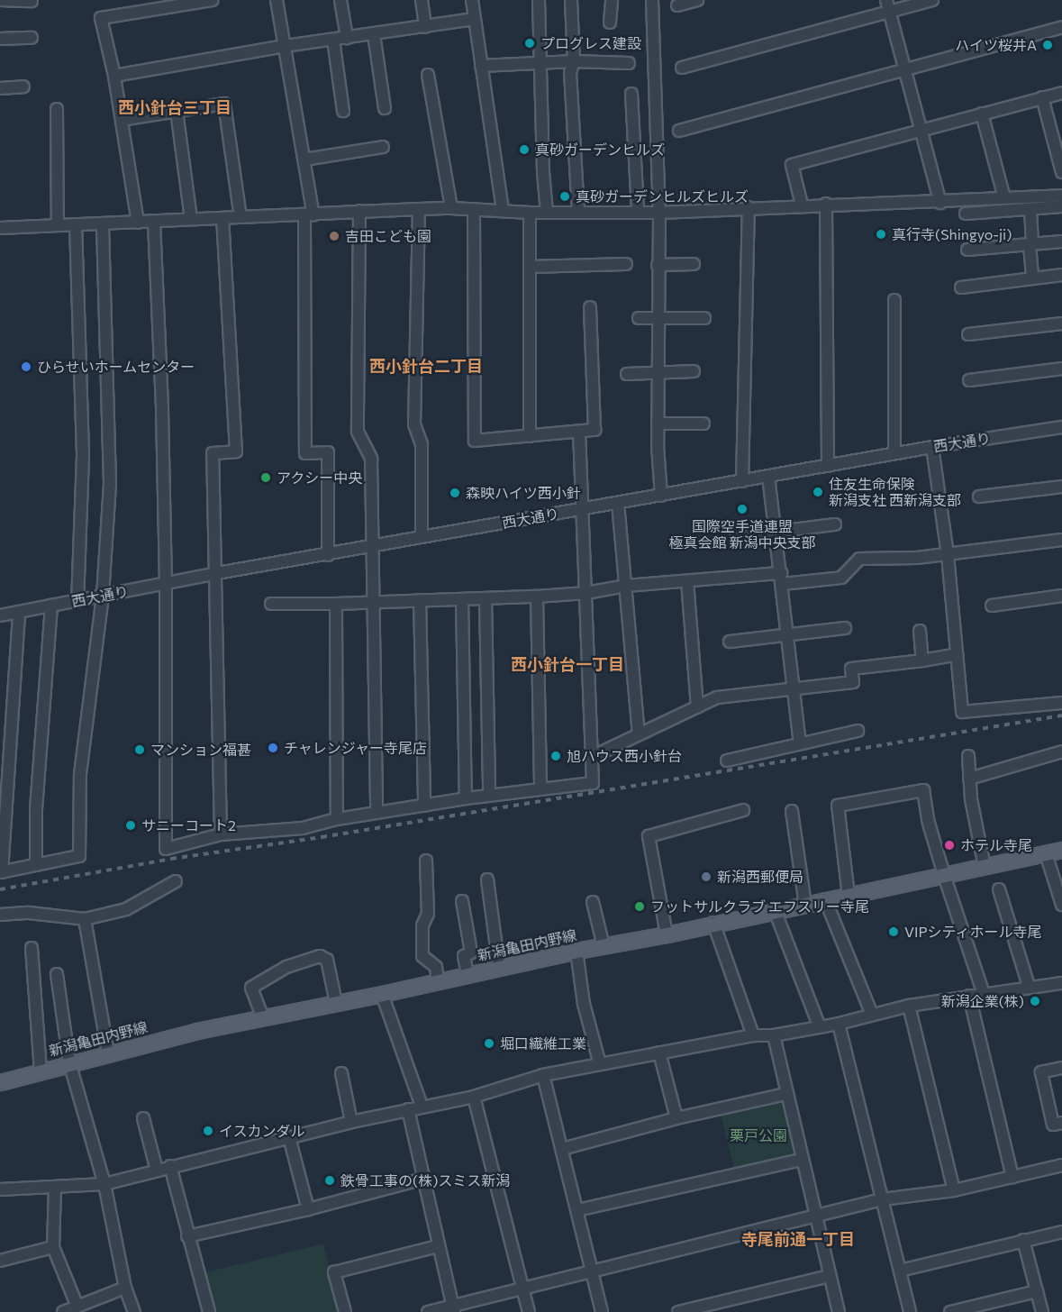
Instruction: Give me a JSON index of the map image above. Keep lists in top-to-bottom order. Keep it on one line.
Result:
{"streets":{"main road":["新潟亀田内野線"],"street":["西大通り"]},"districts":["西小針台三丁目","西小針台二丁目","西小針台一丁目","寺尾前通一丁目"],"parks":["栗戸公園"],"places":["プログレス建設","ハイツ桜井A","真砂ガーデンヒルズ","真砂ガーデンヒルズヒルズ","真行寺(Shingyo-ji)","吉田こども園","ひらせいホームセンター","アクシー中央","住友生命保険 新潟支社 西新潟支部","森映ハイツ西小針","国際空手道連盟 極真会館 新潟中央支部","チャレンジャー寺尾店","マンション福甚","旭ハウス西小針台","サニーコート2","ホテル寺尾","新潟西郵便局","フットサルクラブ エフスリー寺尾","VIPシティホール寺尾","新潟企業(株)","堀口繊維工業","イスカンダル","鉄骨工事の(株)スミス新潟"]}
